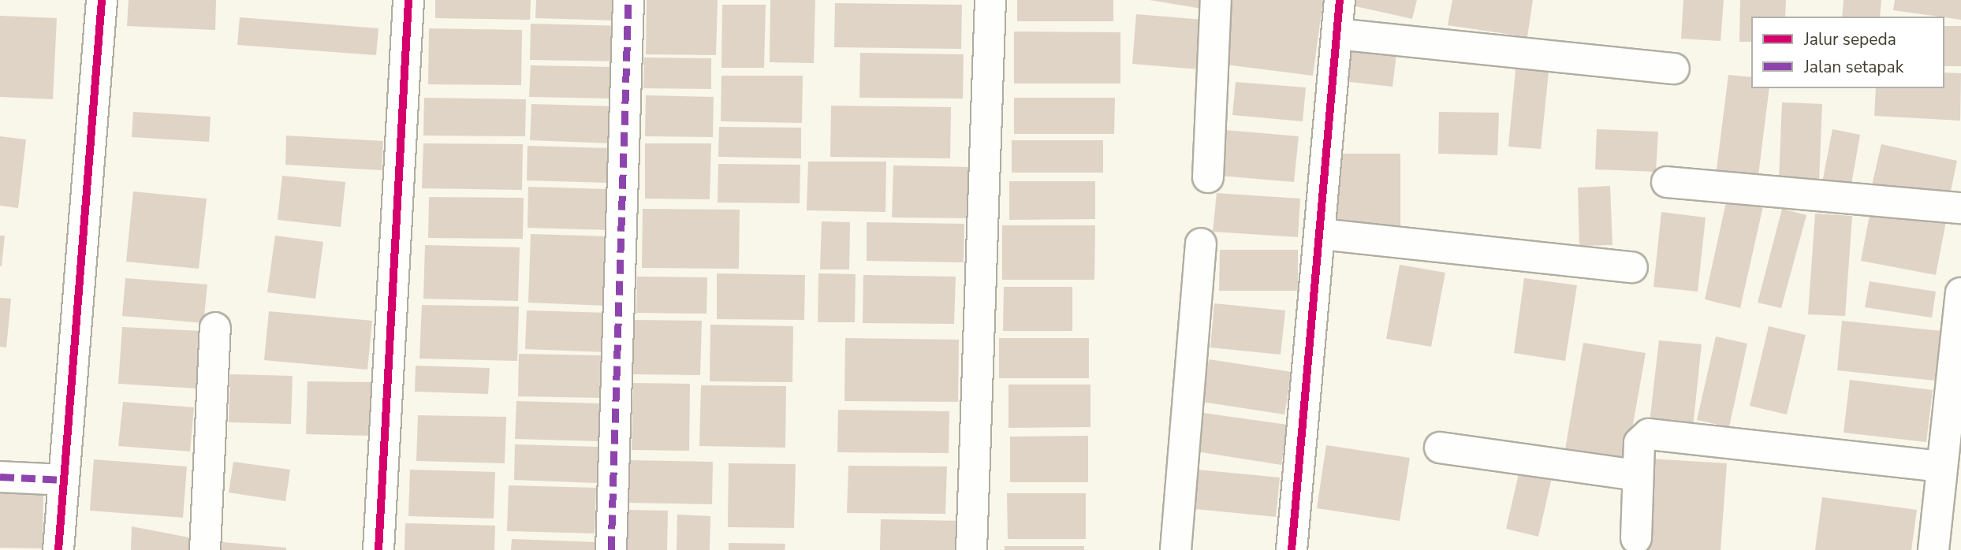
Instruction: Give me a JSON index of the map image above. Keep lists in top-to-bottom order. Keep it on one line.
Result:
{"legend":["Jalur sepeda","Jalan setapak"]}
